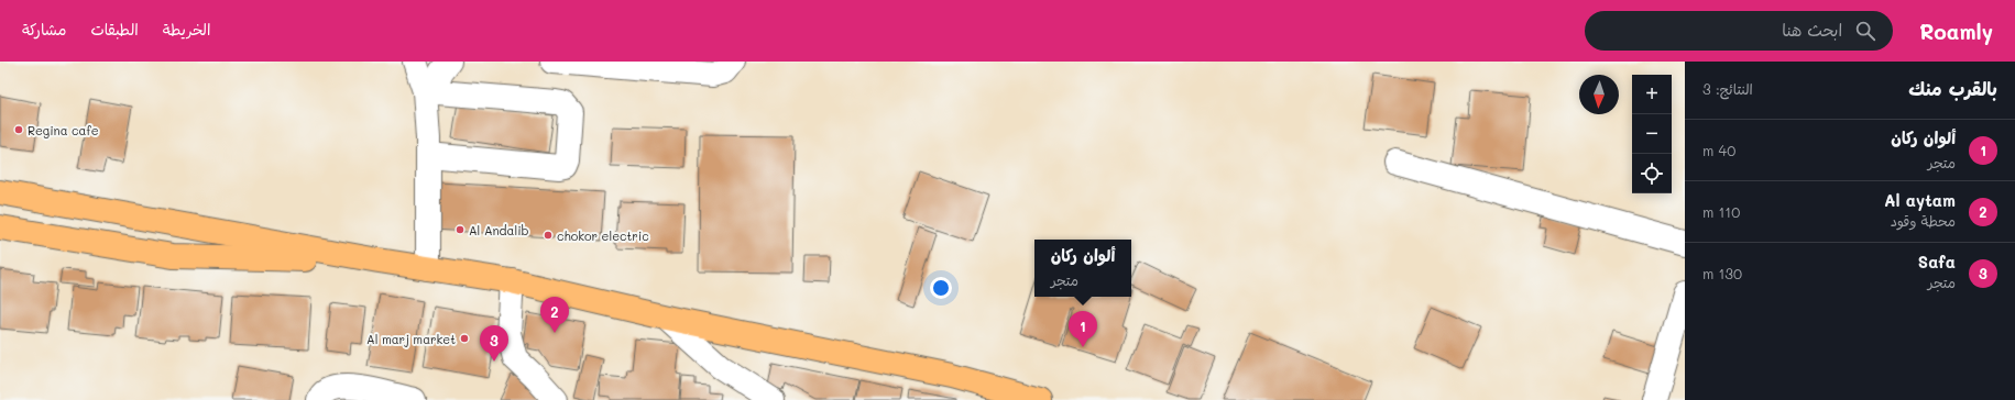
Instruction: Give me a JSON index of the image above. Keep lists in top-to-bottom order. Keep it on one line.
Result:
{"places":["Regina cafe","Al Andalib","chokor electric","Al marj market"],"north":"bottom","page":{"header":"Roamly","search":"ابحث هنا","nav":["الخريطة","الطبقات","مشاركة"],"heading":["بالقرب منك","النتائج: 3"],"map_buttons":["+","−"],"list":[{"mark":"1","name":"ألوان ركان","note":"متجر","value":"40 m"},{"mark":"2","name":"Al aytam","note":"محطة وقود","value":"110 m"},{"mark":"3","name":"Safa","note":"متجر","value":"130 m"}],"popup":["ألوان ركان","متجر"],"pins":["2","1","3"]}}
